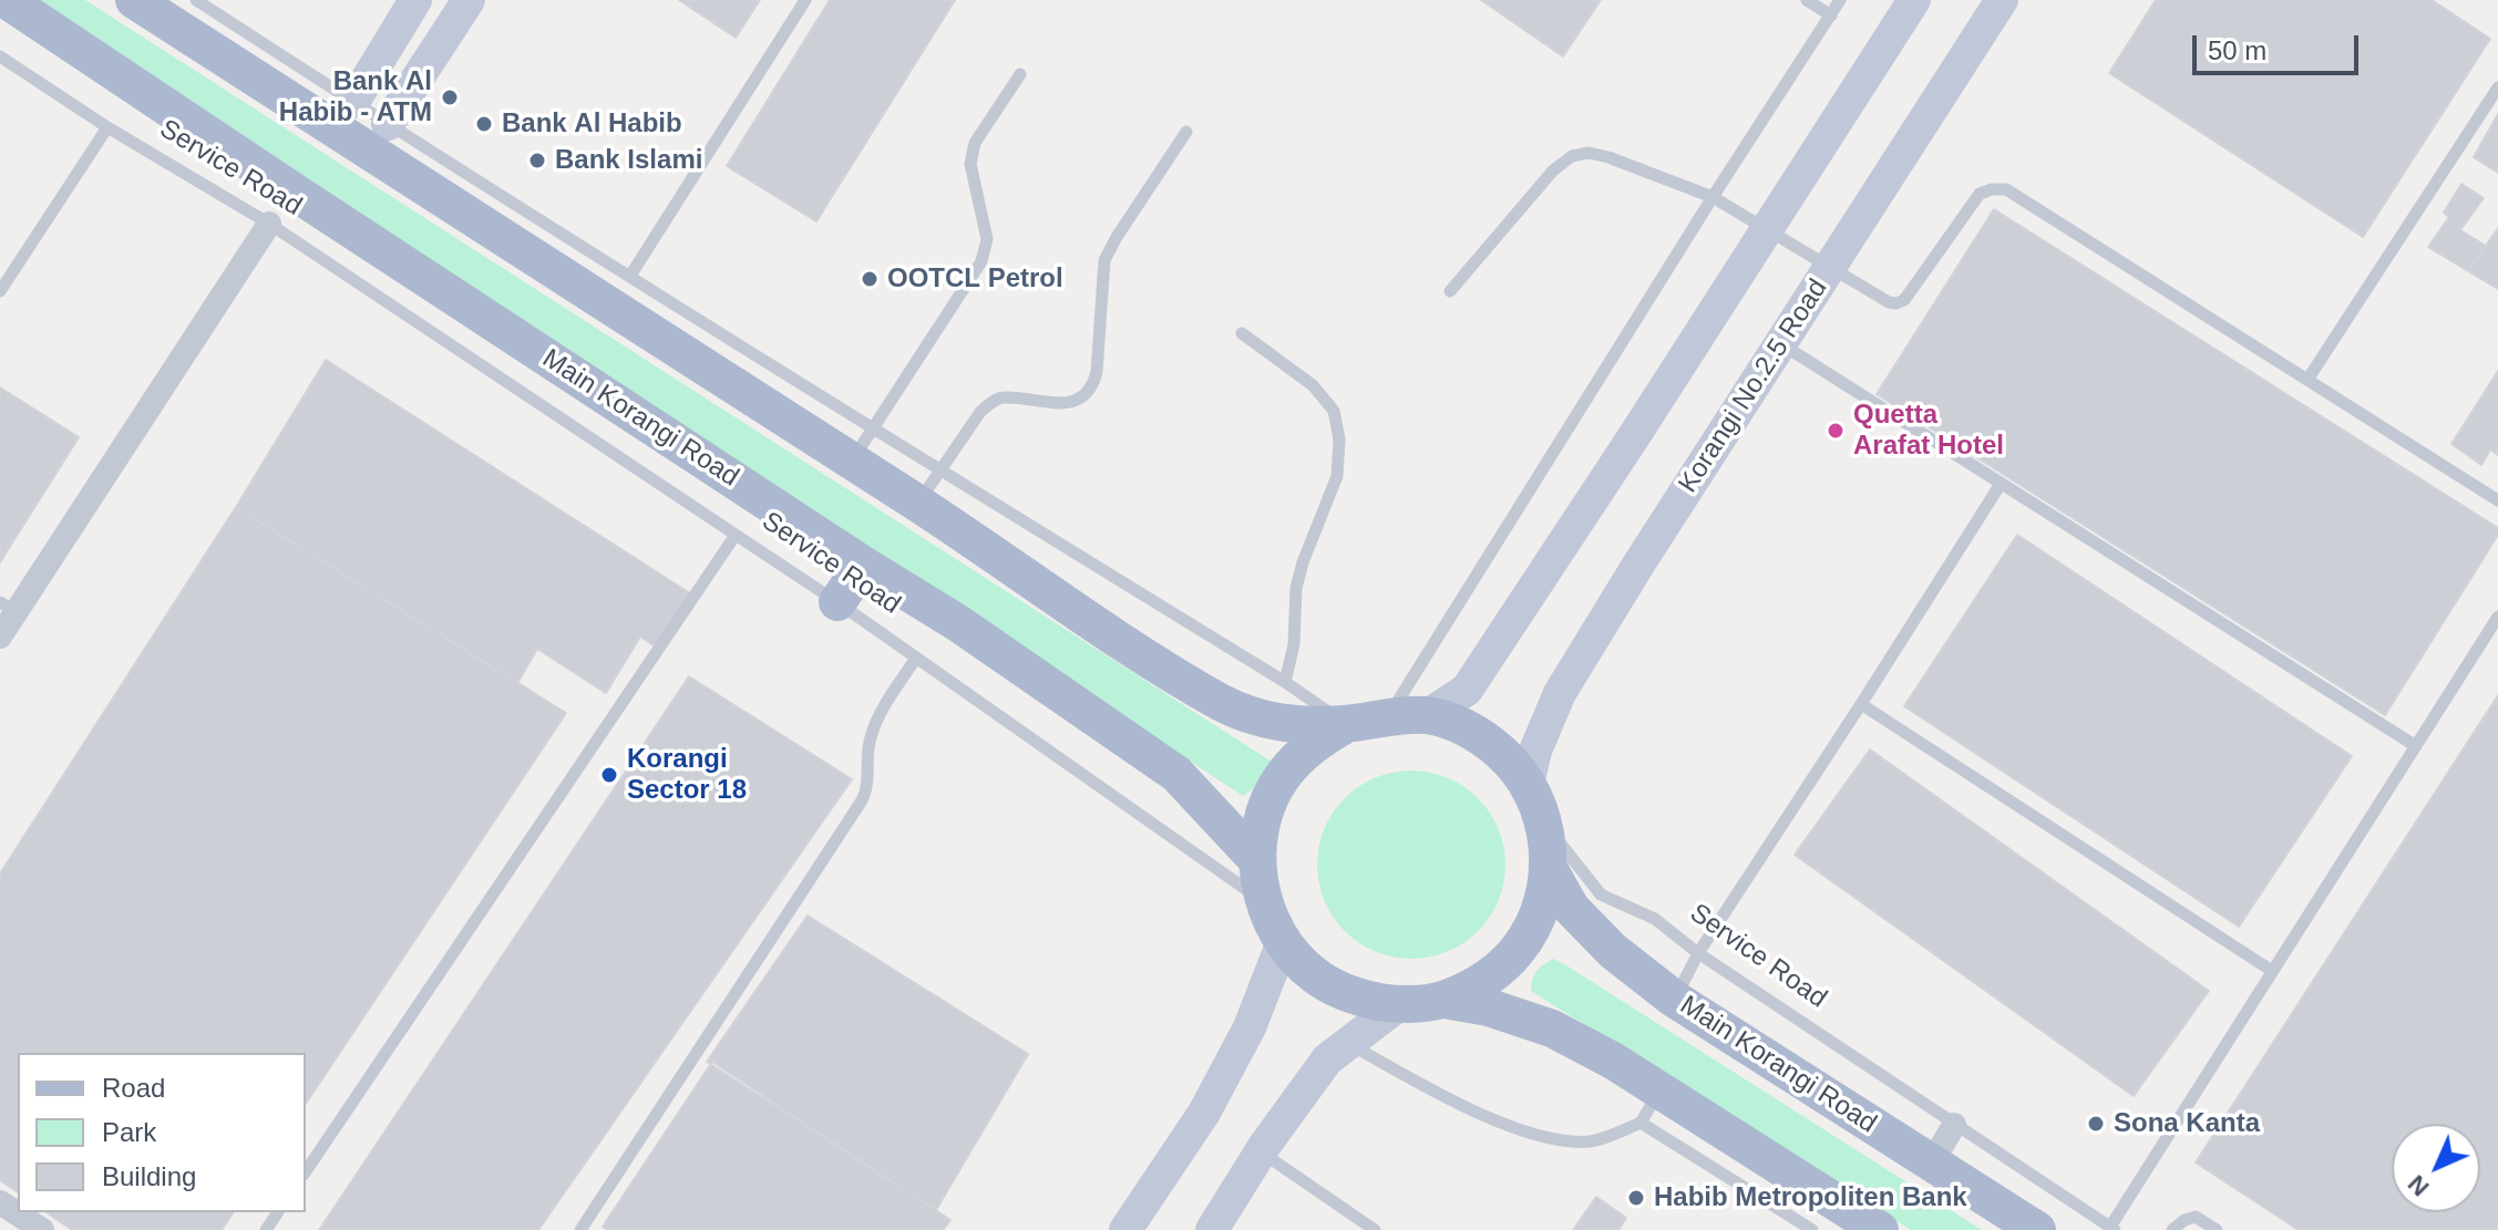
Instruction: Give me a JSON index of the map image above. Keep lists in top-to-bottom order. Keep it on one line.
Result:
{"streets":{"main road":["Korangi No.2.5 Road","Main Korangi Road"],"lane":["Service Road"]},"crossings":[["Service Road","Korangi No.2.5 Road"],["Service Road","Main Korangi Road"],["Korangi No.2.5 Road","Main Korangi Road"]],"places":["Bank Al Habib - ATM","Bank Al Habib","Bank Islami","OOTCL Petrol","Quetta Arafat Hotel","Korangi Sector 18","Sona Kanta","Habib Metropoliten Bank"],"legend":["Road","Park","Building"],"scale_bar":"50 m","north":"bottom left"}
